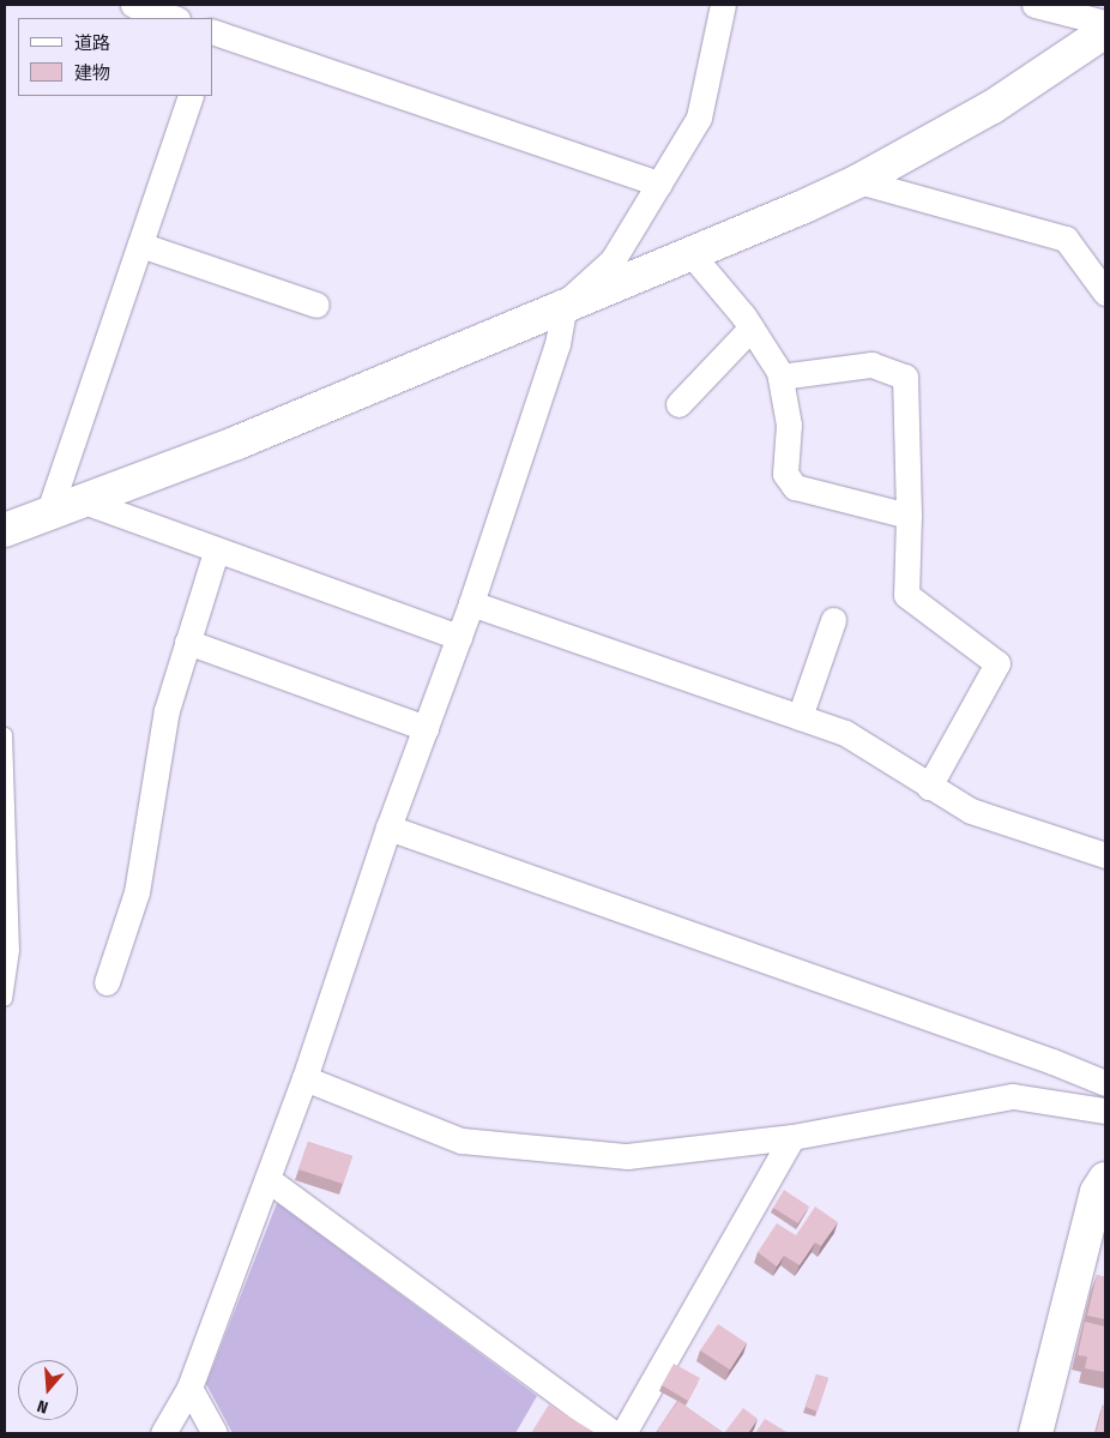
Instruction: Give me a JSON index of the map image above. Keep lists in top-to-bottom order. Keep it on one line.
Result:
{"legend":["道路","建物"],"north":"bottom"}
